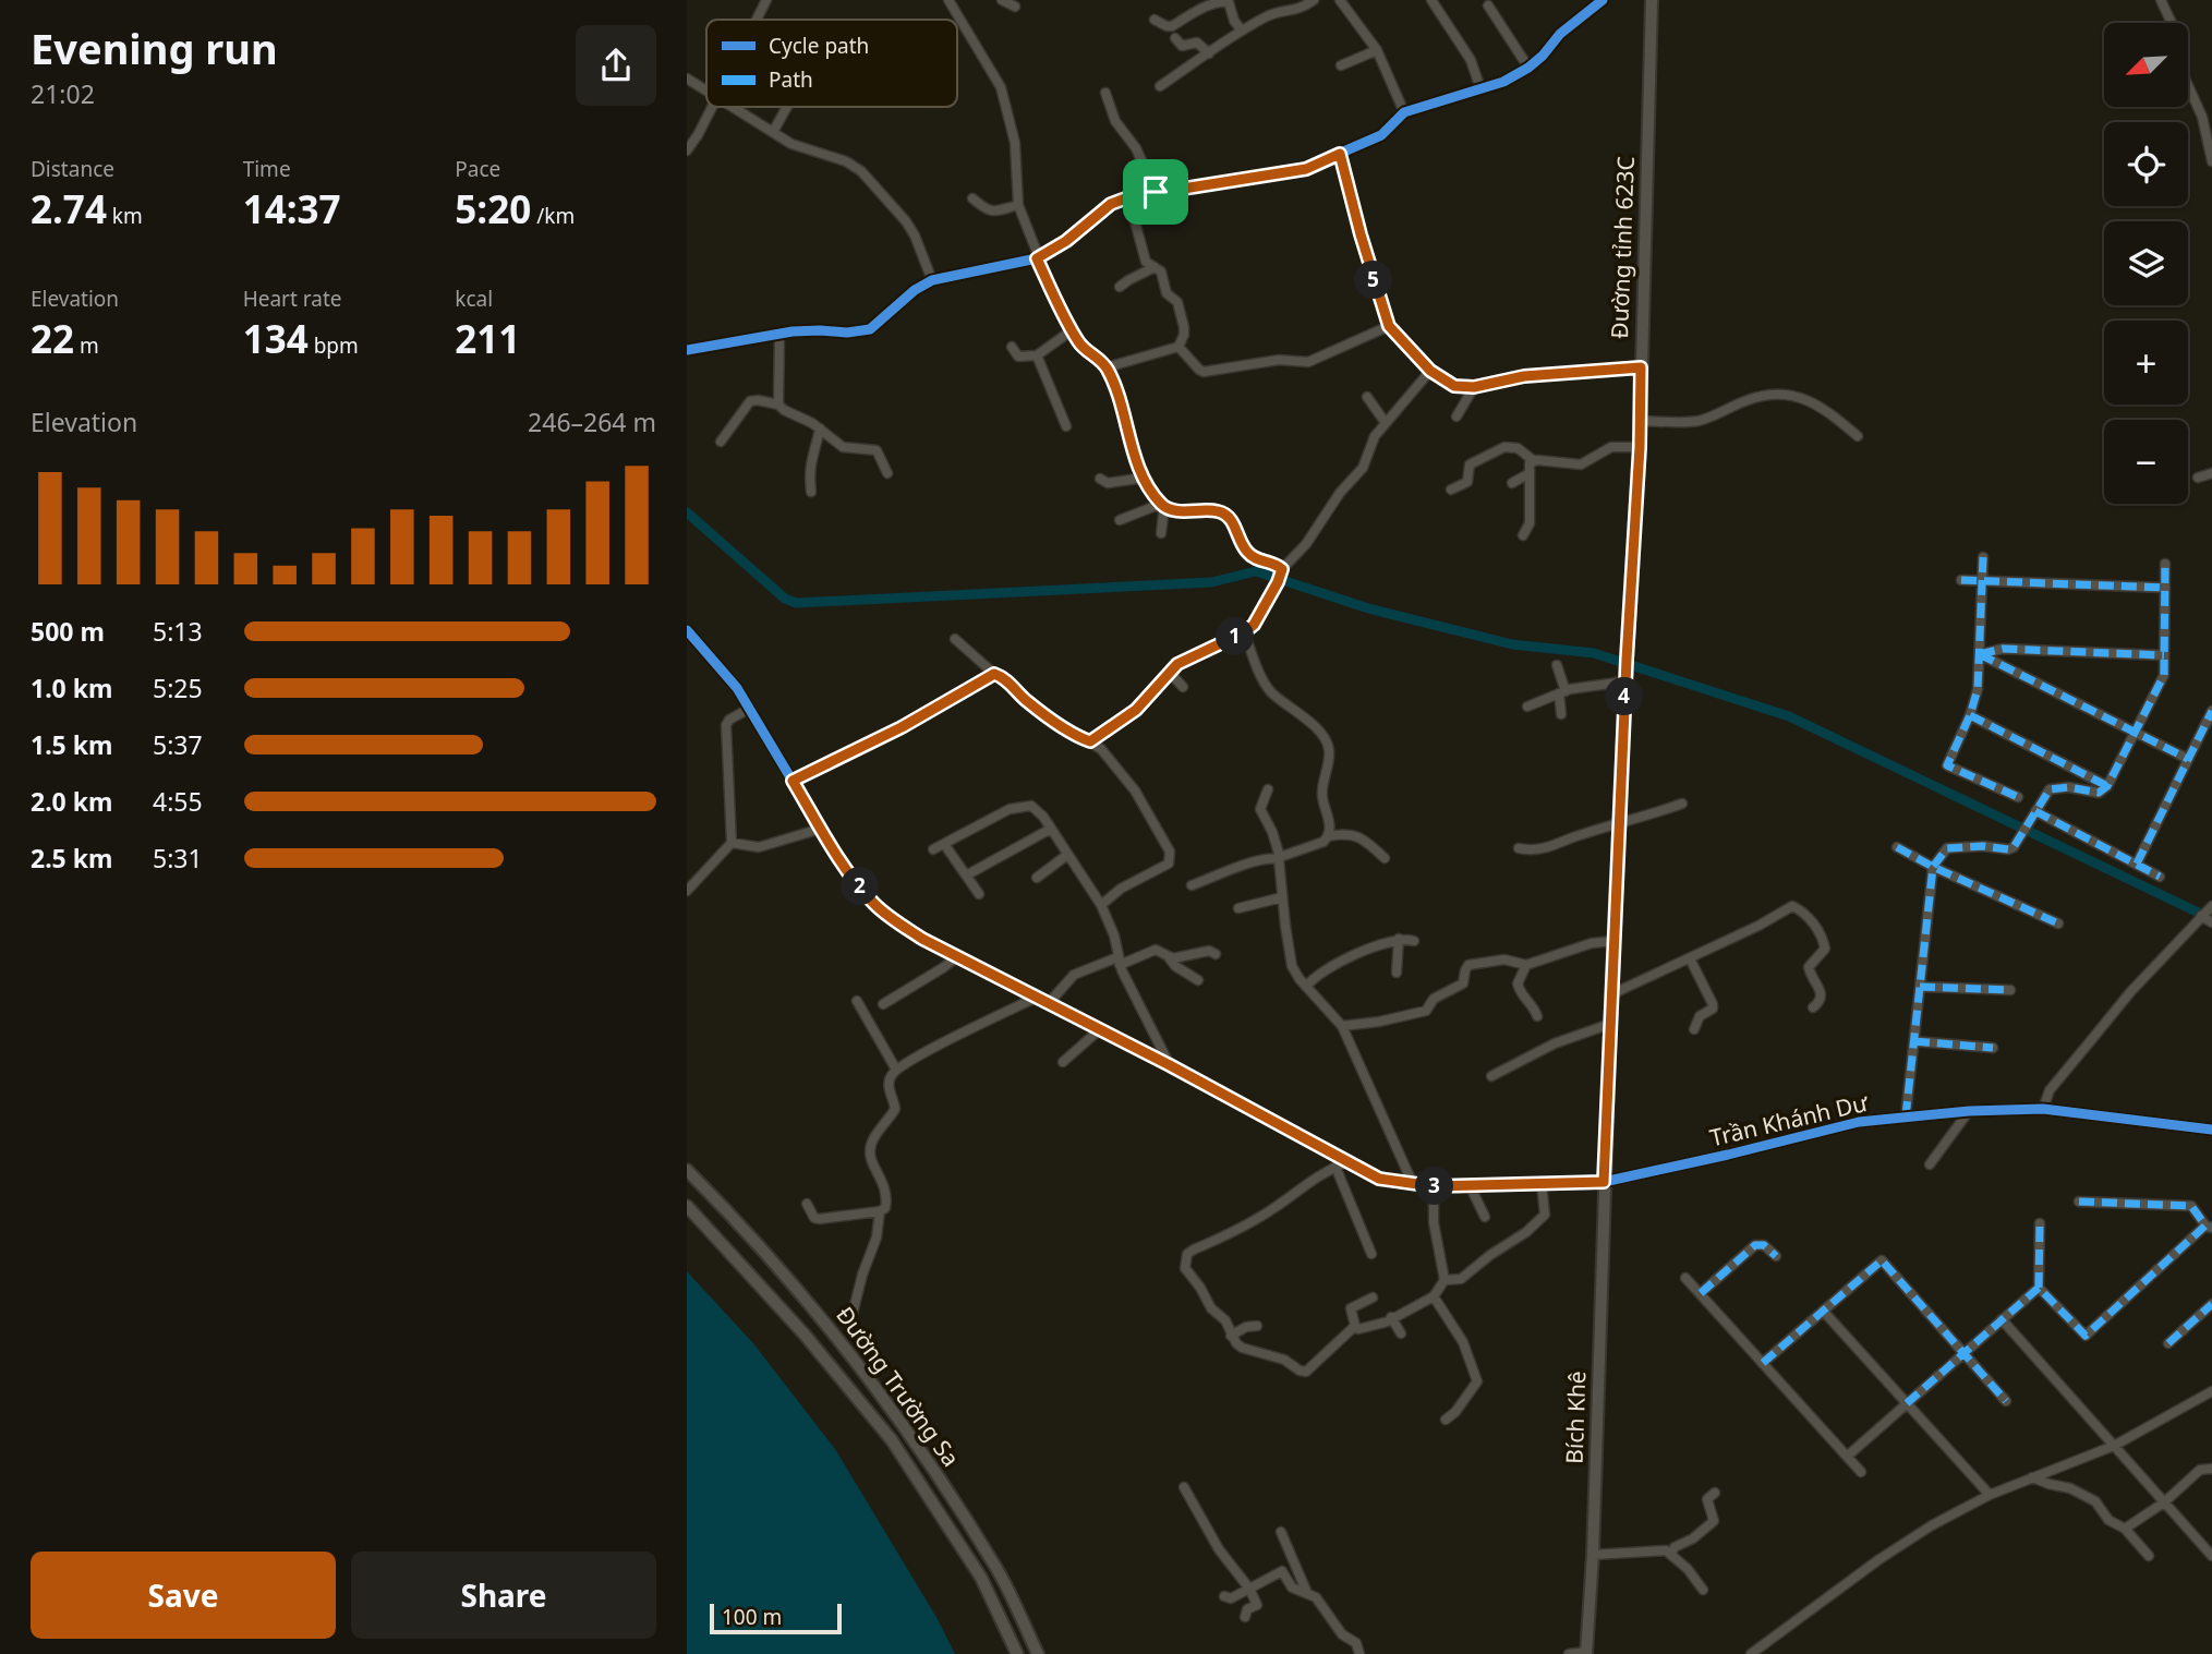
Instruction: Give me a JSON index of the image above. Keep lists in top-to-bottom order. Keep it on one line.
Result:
{"streets":{"main road":["Đường tỉnh 623C","Đường Trường Sa","Bích Khê"],"street":["Trần Khánh Dư"]},"crossings":[["Đường tỉnh 623C","Trần Khánh Dư"],["Đường tỉnh 623C","Bích Khê"],["Trần Khánh Dư","Bích Khê"]],"legend":["Cycle path","Path"],"scale_bar":"100 m","north":"bottom left","page":{"heading":["Evening run","21:02"],"map_buttons":["+","−"],"stats":[["Distance","2.74 km"],["Time","14:37"],["Pace","5:20 /km"],["Elevation","22 m"],["Heart rate","134 bpm"],["kcal","211"]],"pins":["5","1","4","2","3"],"chart":["Elevation","246–264 m"],"list":[{"name":"500 m","note":"5:13"},{"name":"1.0 km","note":"5:25"},{"name":"1.5 km","note":"5:37"},{"name":"2.0 km","note":"4:55"},{"name":"2.5 km","note":"5:31"}],"buttons":["Save","Share"],"scale":"100 m"}}
